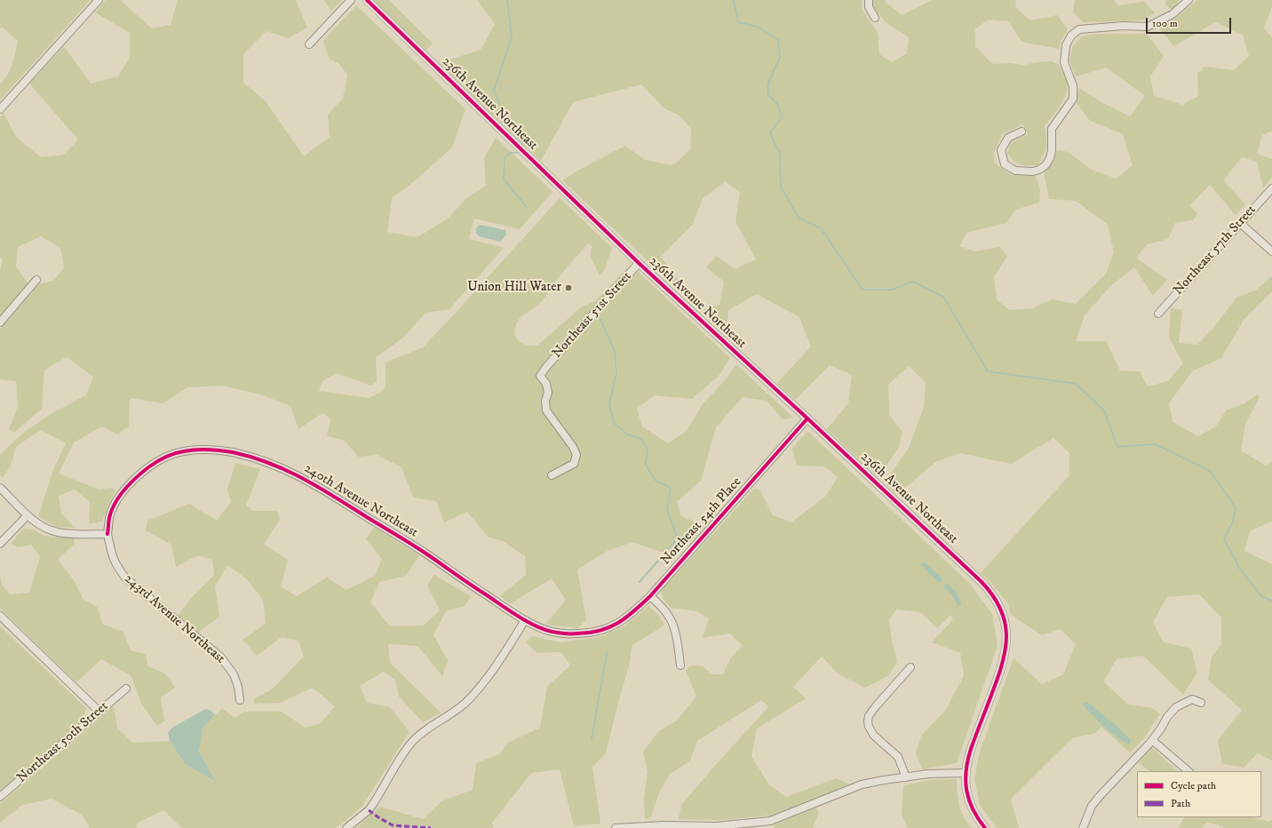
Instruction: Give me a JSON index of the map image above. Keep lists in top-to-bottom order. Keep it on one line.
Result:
{"streets":{"street":["236th Avenue Northeast","Northeast 57th Street","Northeast 51st Street","240th Avenue Northeast","Northeast 54th Place","243rd Avenue Northeast","Northeast 50th Street"]},"crossings":[["236th Avenue Northeast","Northeast 51st Street"],["236th Avenue Northeast","Northeast 54th Place"],["240th Avenue Northeast","Northeast 54th Place"],["240th Avenue Northeast","243rd Avenue Northeast"]],"places":["Union Hill Water"],"legend":["Cycle path","Path"],"scale_bar":"100 m"}
